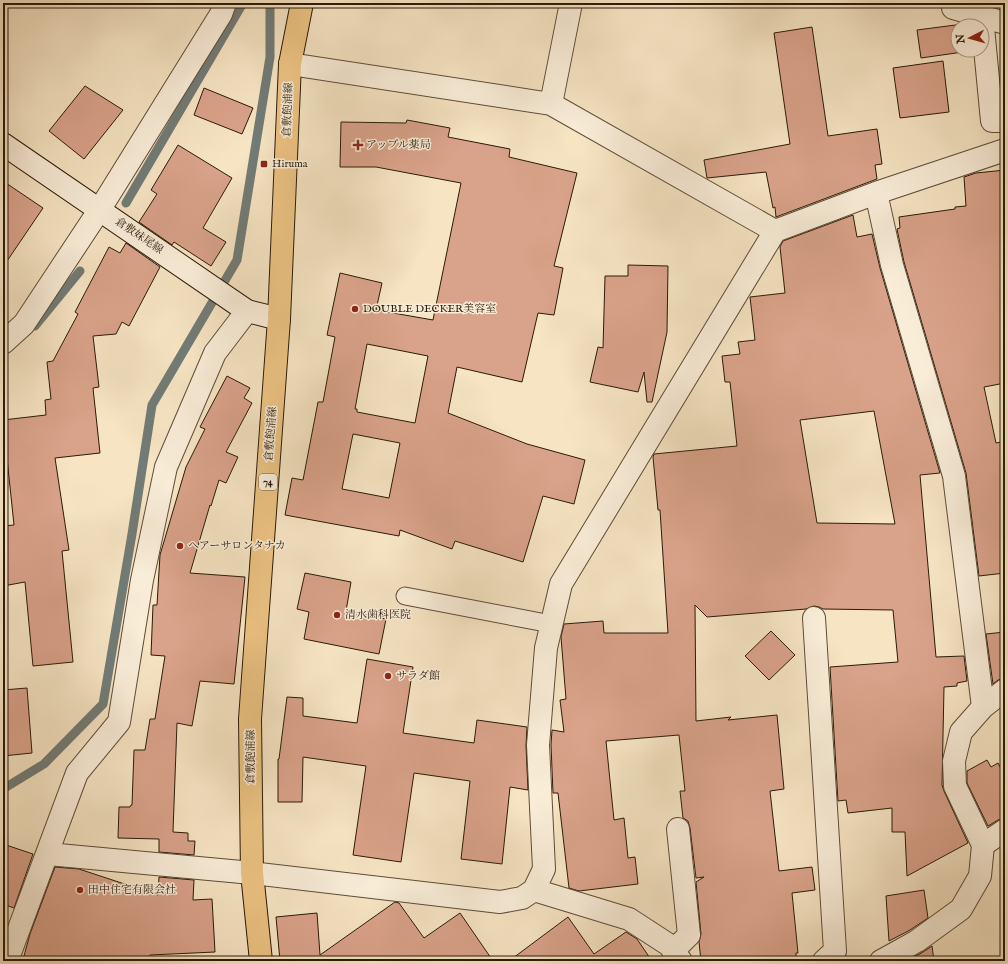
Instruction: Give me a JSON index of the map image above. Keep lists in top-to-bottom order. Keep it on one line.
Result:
{"streets":{"main road":["倉敷飽浦線","74"],"street":["倉敷妹尾線"]},"crossings":[["倉敷飽浦線","倉敷妹尾線"]],"places":{"health":["アップル薬局"],"transit":["Hiruma"],"other":["DOUBLE DECKER美容室","ヘアーサロンタナカ","清水歯科医院","サラダ館","田中住宅有限会社"]},"north":"left"}
